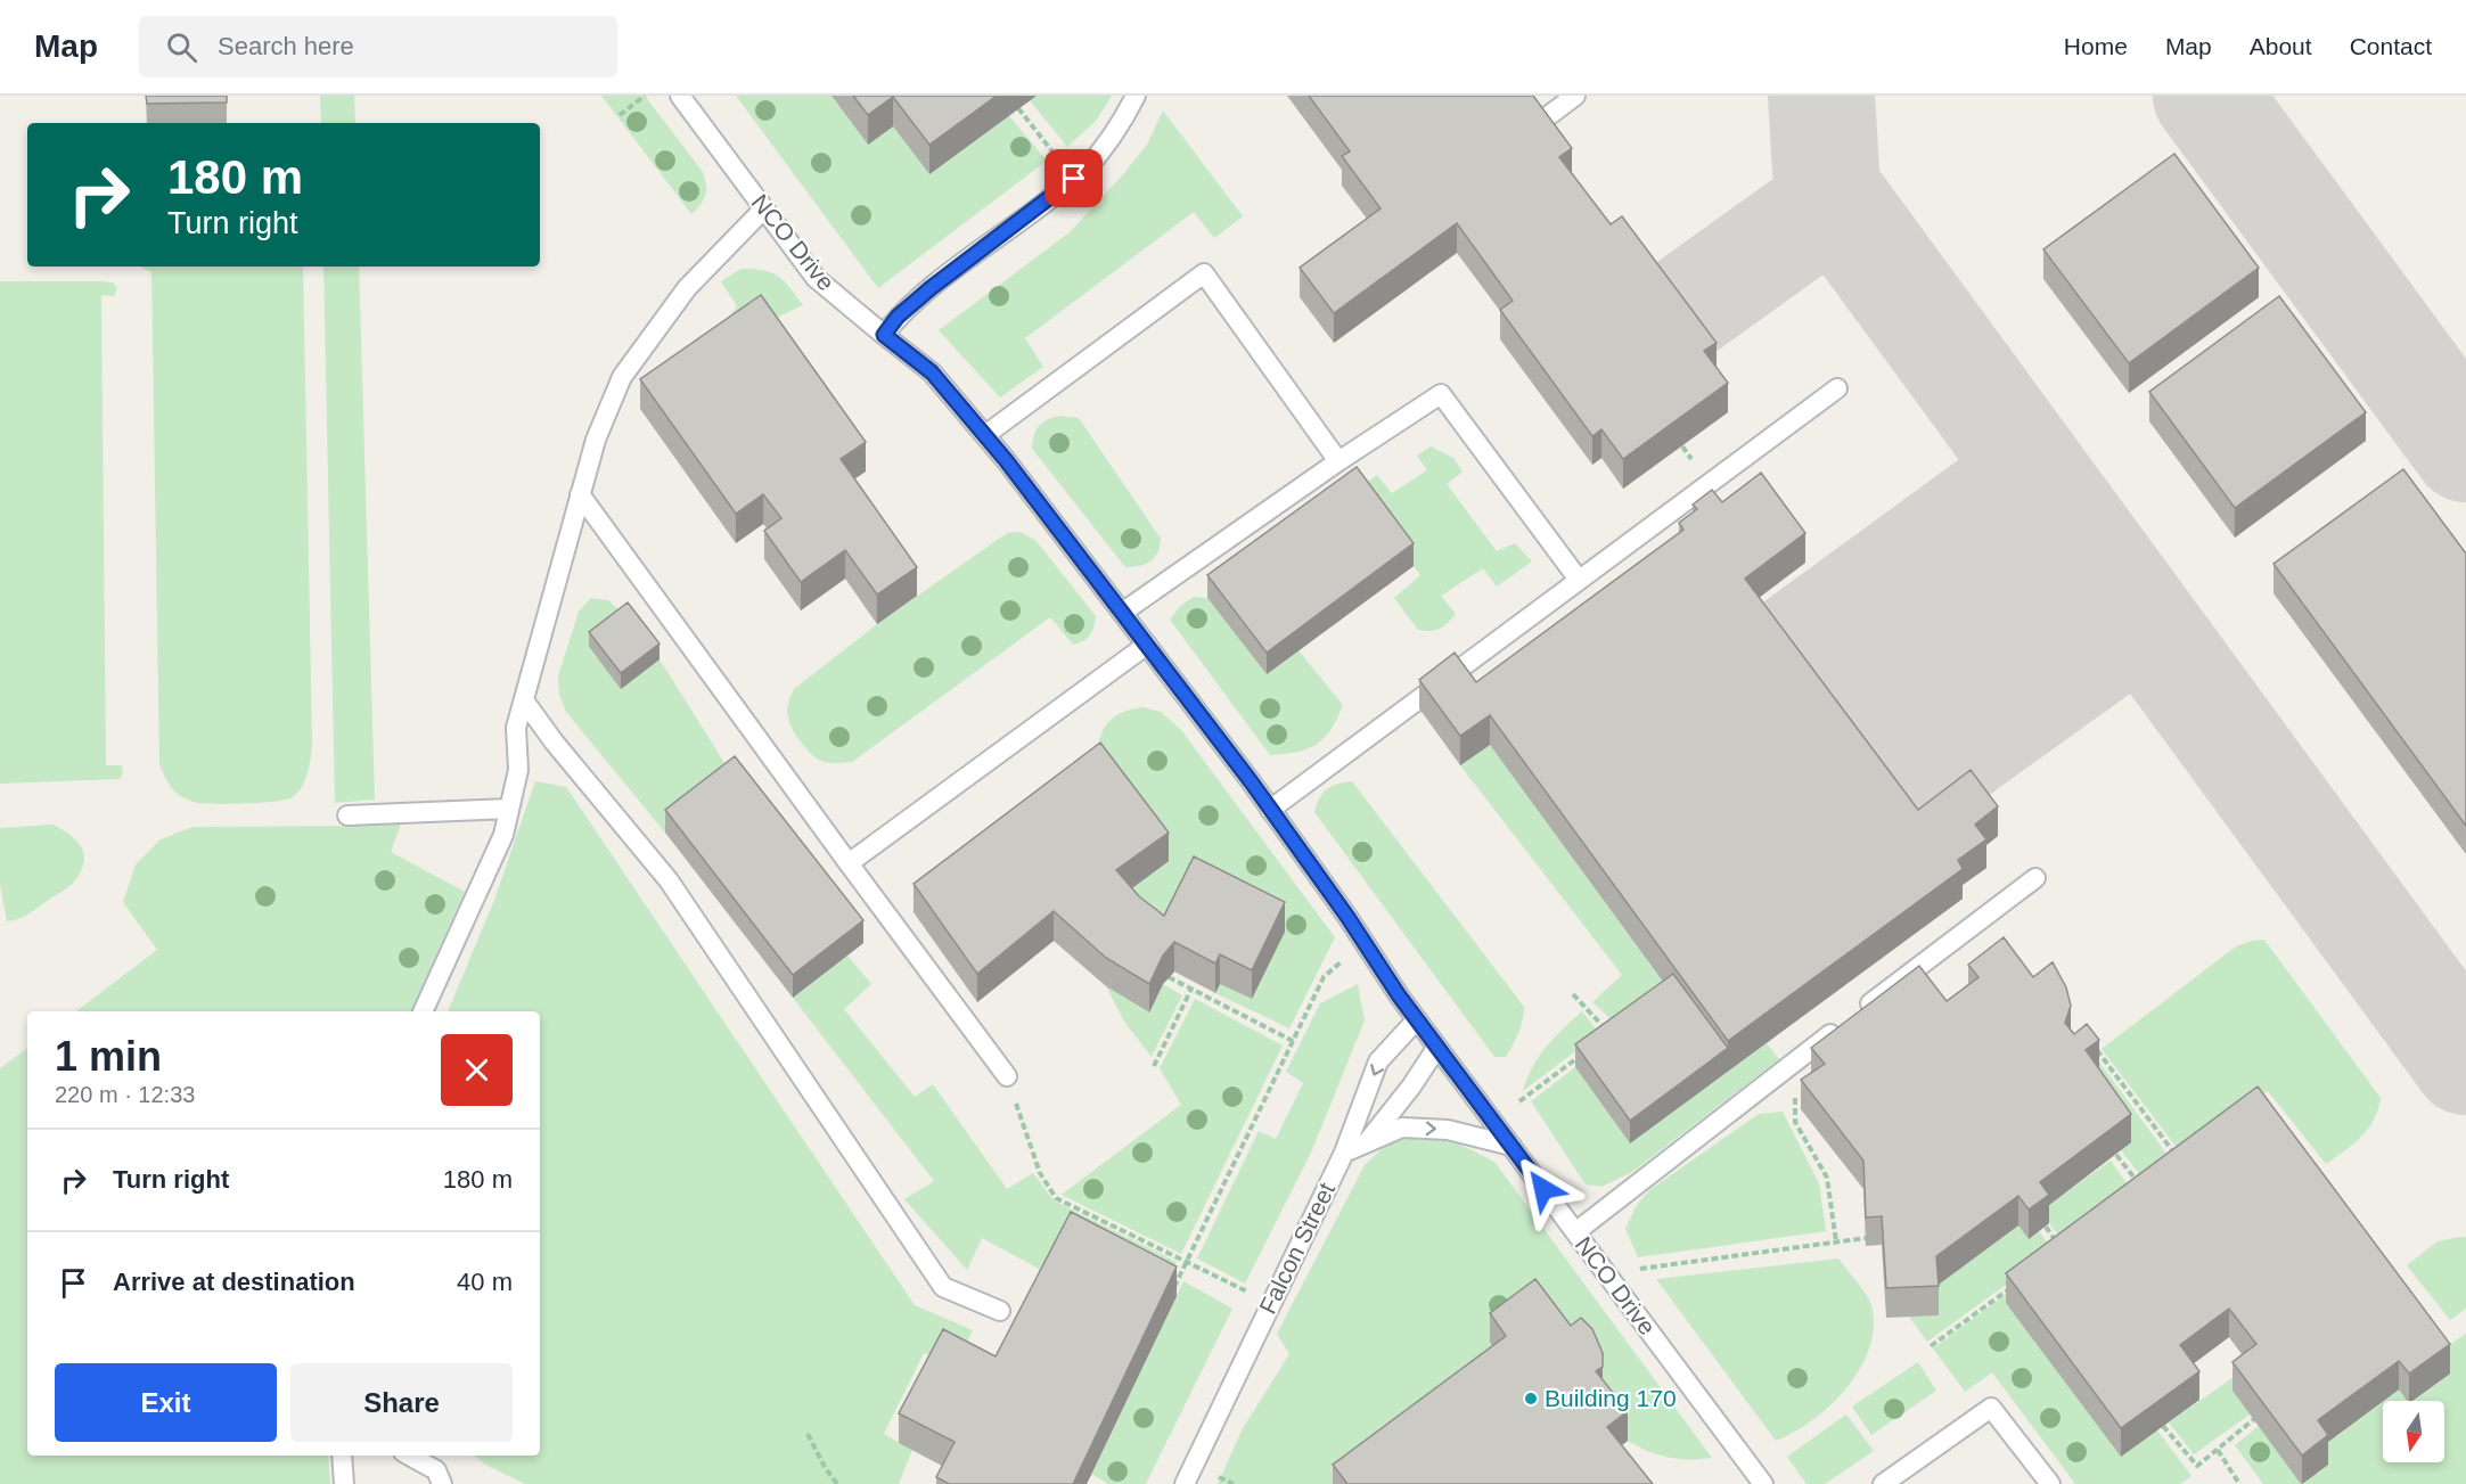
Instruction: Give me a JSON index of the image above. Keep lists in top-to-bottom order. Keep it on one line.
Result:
{"streets":{"lane":["NCO Drive","Falcon Street"]},"crossings":[["NCO Drive","Falcon Street"]],"places":["Building 170"],"north":"bottom","page":{"header":"Map","search":"Search here","nav":["Home","Map","About","Contact"],"turn":["180 m","Turn right"],"heading":["1 min","220 m · 12:33"],"list":[{"name":"Turn right","value":"180 m"},{"name":"Arrive at destination","value":"40 m"}],"buttons":["Exit","Share"]}}
